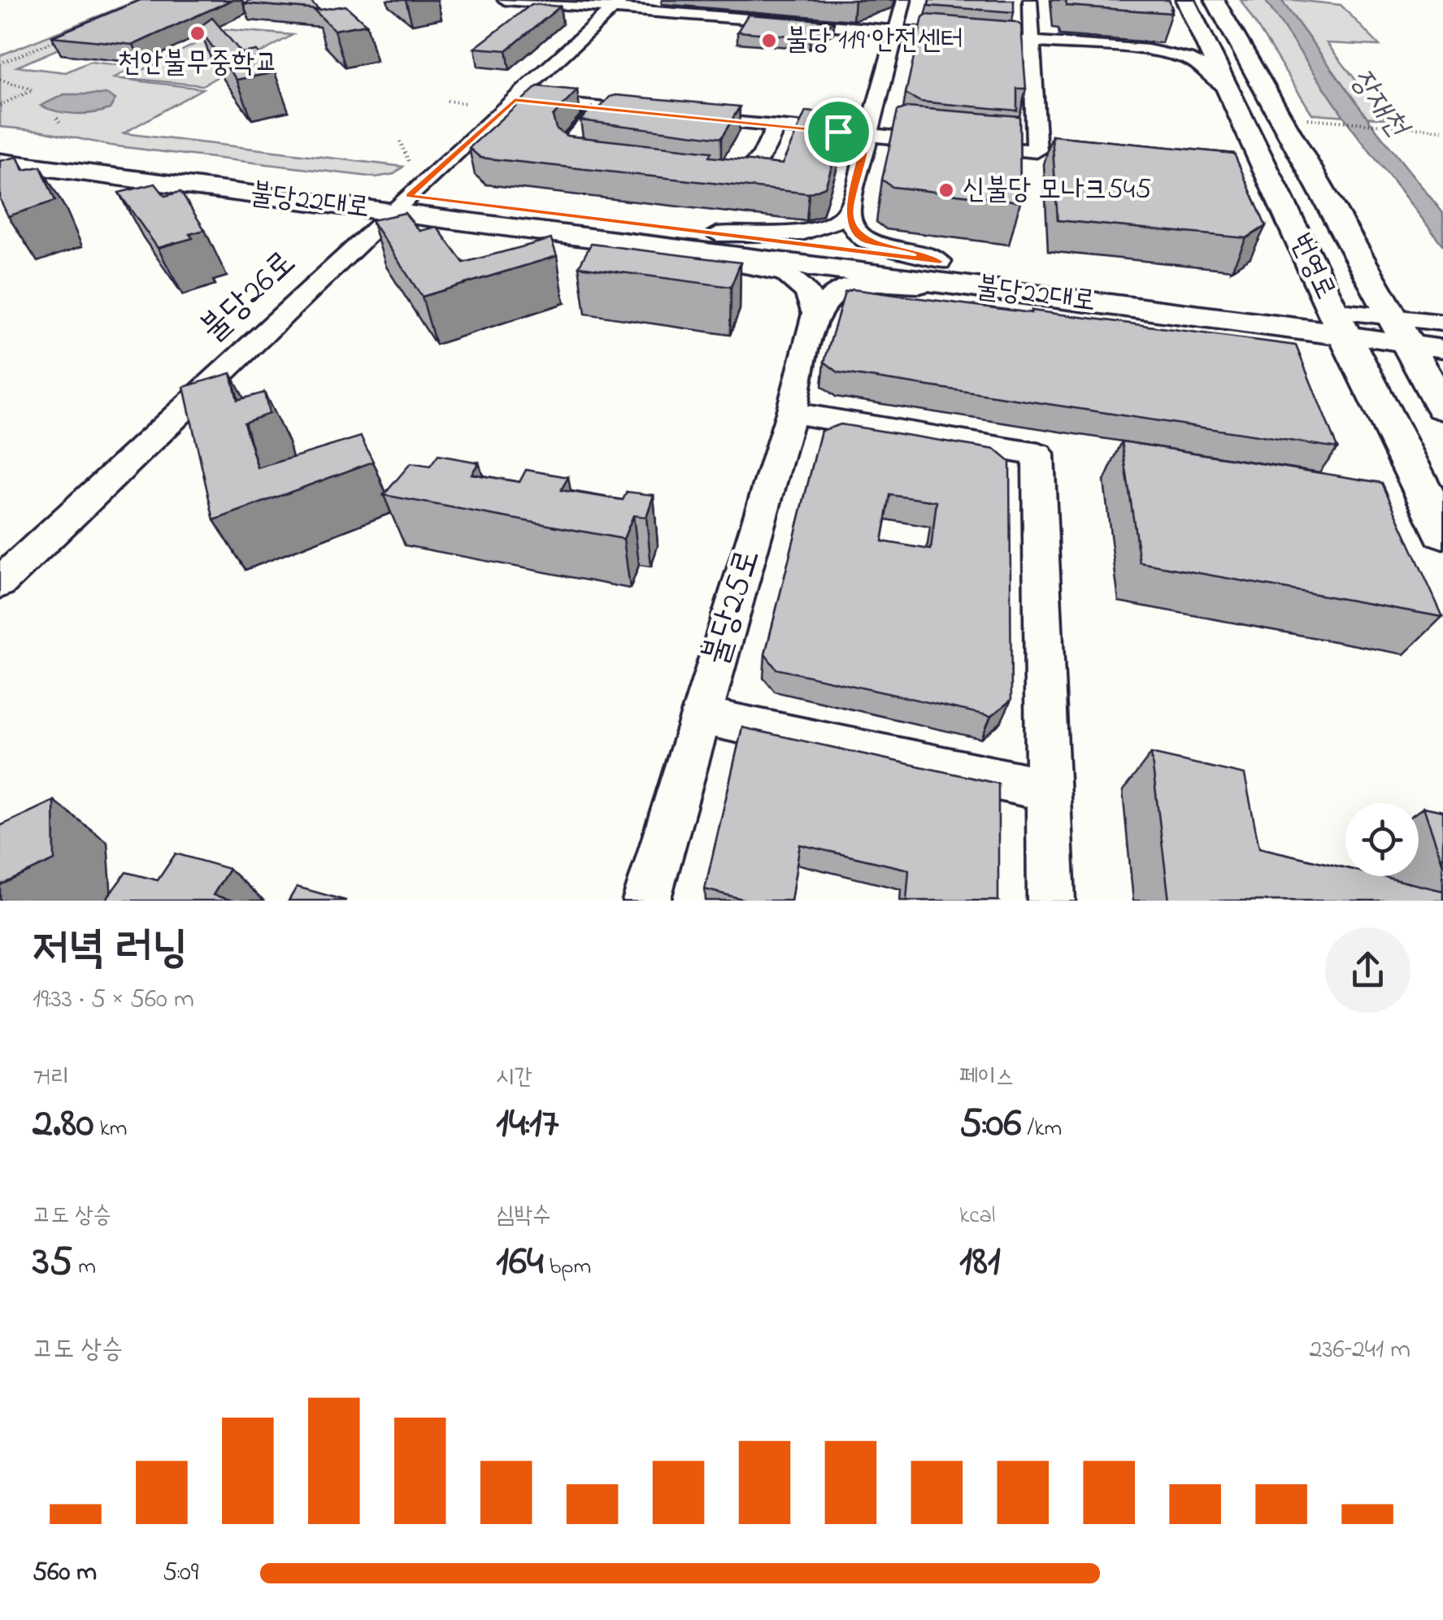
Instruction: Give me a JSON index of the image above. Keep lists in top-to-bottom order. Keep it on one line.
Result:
{"streets":{"main road":["불당22대로","번영로"],"street":["불당26로","불당25로"]},"crossings":[["불당22대로","번영로"],["불당22대로","불당26로"]],"water":["장재천"],"places":["천안불무중학교","불당 119 안전센터","신불당 모나크545"],"page":{"heading":["저녁 러닝","19:33 · 5 × 560 m"],"stats":[["거리","2.80 km"],["시간","14:17"],["페이스","5:06 /km"],["고도 상승","35 m"],["심박수","164 bpm"],["kcal","181"]],"chart":["고도 상승","236–241 m"],"list":[{"name":"560 m","note":"5:09"}]}}
